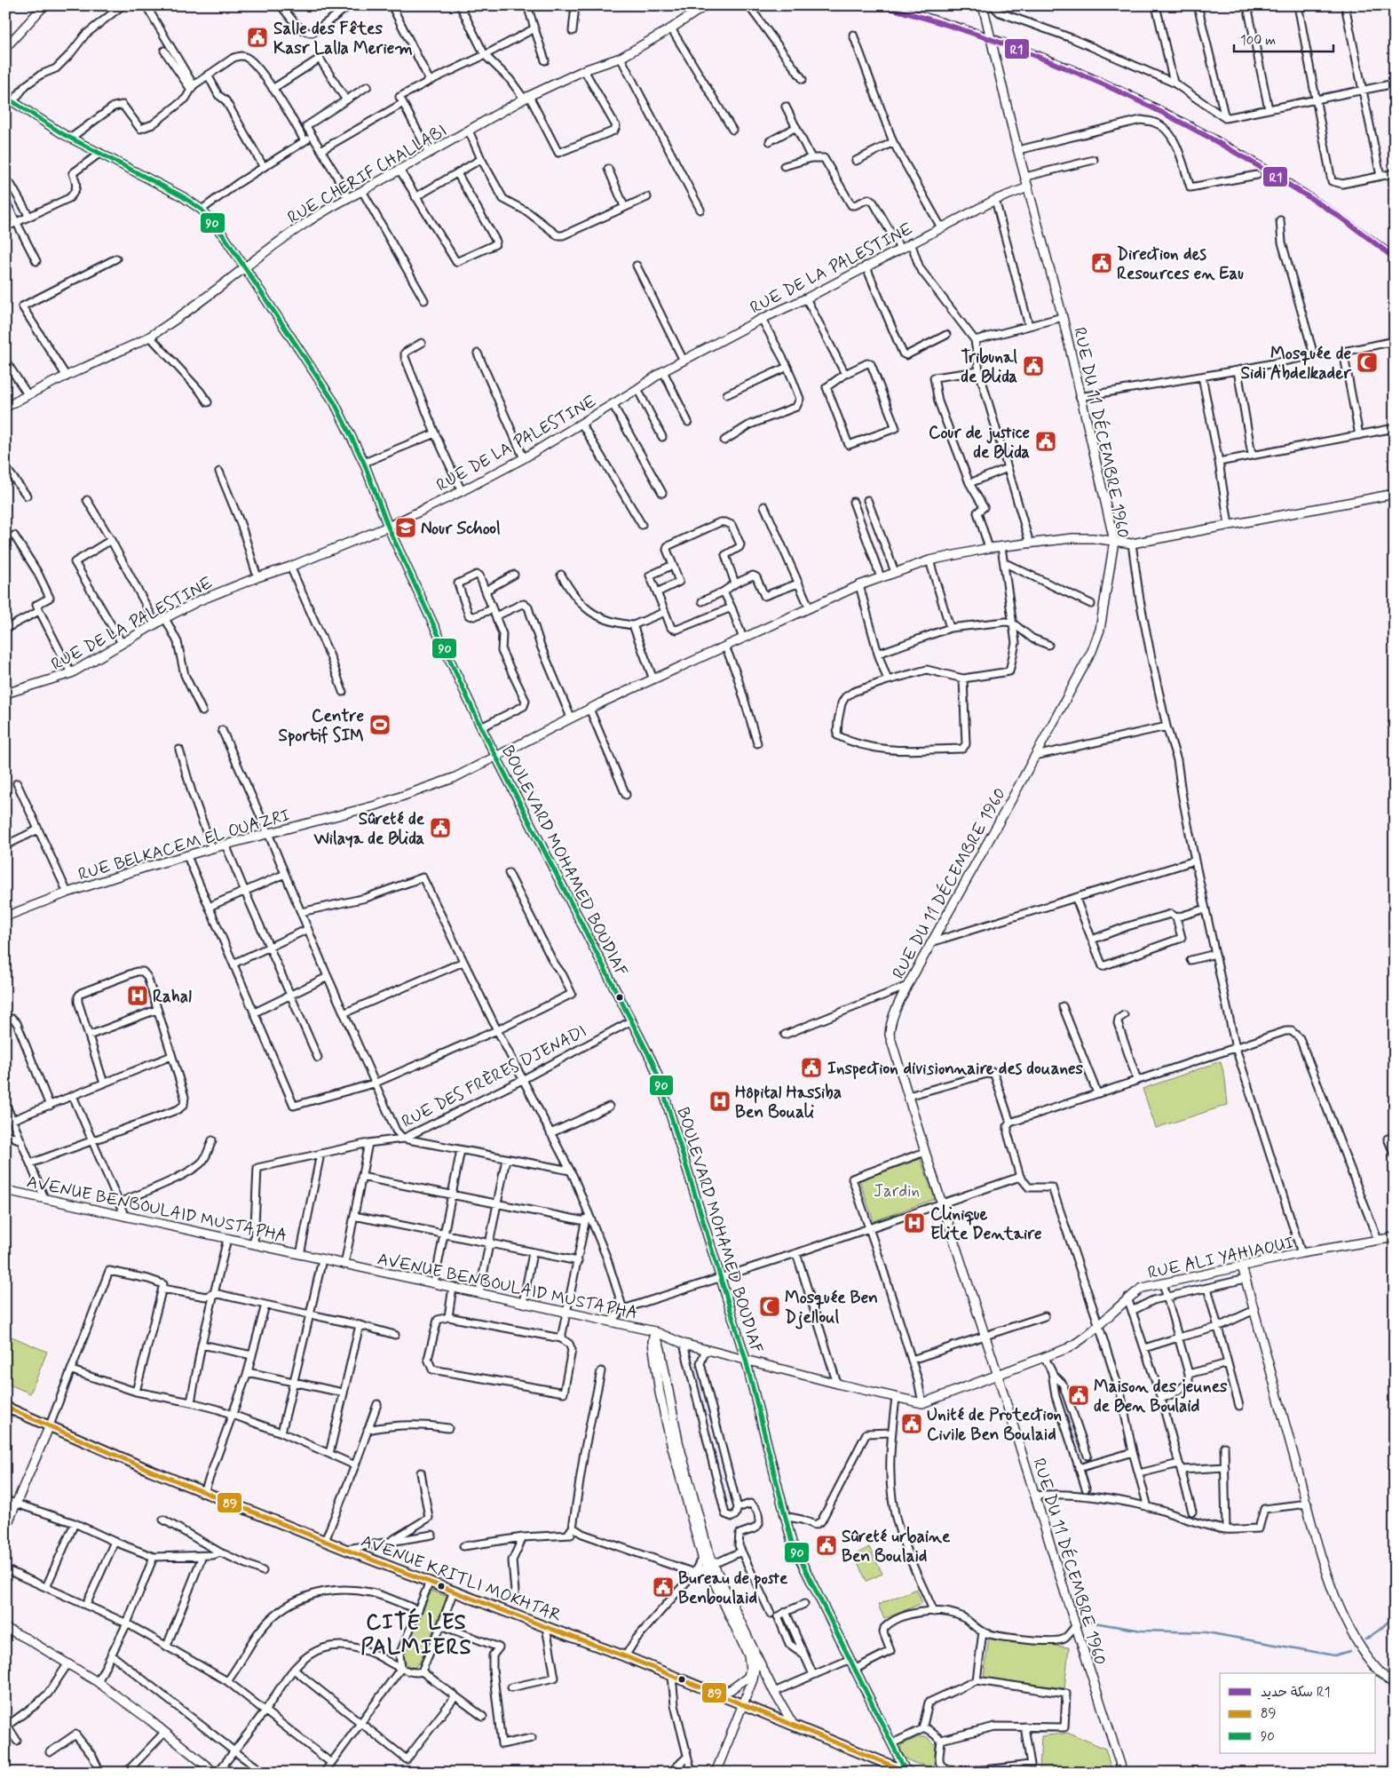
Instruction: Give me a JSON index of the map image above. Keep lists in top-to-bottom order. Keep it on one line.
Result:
{"streets":{"main road":["RUE CHERIF CHALLABI","RUE DE LA PALESTINE","RUE DU 11 DÉCEMBRE 1960","RUE BELKACEM EL OUAZRI","BOULEVARD MOHAMED BOUDIAF","AVENUE BENBOULAID MUSTAPHA","RUE ALI YAHIAOUI","AVENUE KRITLI MOKHTAR"],"street":["RUE DES FRÈRES DJENADI"]},"crossings":[["RUE CHERIF CHALLABI","BOULEVARD MOHAMED BOUDIAF"],["RUE DE LA PALESTINE","RUE DU 11 DÉCEMBRE 1960"],["RUE DE LA PALESTINE","BOULEVARD MOHAMED BOUDIAF"],["RUE DU 11 DÉCEMBRE 1960","RUE BELKACEM EL OUAZRI"],["RUE DU 11 DÉCEMBRE 1960","RUE ALI YAHIAOUI"],["RUE BELKACEM EL OUAZRI","BOULEVARD MOHAMED BOUDIAF"],["BOULEVARD MOHAMED BOUDIAF","RUE DES FRÈRES DJENADI"],["BOULEVARD MOHAMED BOUDIAF","AVENUE BENBOULAID MUSTAPHA"],["BOULEVARD MOHAMED BOUDIAF","AVENUE KRITLI MOKHTAR"],["RUE DES FRÈRES DJENADI","AVENUE BENBOULAID MUSTAPHA"]],"districts":["CITÉ LES PALMIERS"],"parks":["Jardin"],"places":{"public building":["Salle des Fêtes Kasr Lalla Meriem","Direction des Resources en Eau","Tribunal de Blida","Cour de justice de Blida","Sûreté de Wilaya de Blida","Inspection divisionnaire des douanes","Maison des jeunes de Ben Boulaid","Unité de Protection Civile Ben Boulaid","Sûreté urbaine Ben Boulaid","Bureau de poste Benboulaid"],"mosque":["Mosquée de Sidi Abdelkader","Mosquée Ben Djelloul"],"school or university":["Nour School"],"sports":["Centre Sportif SIM"],"hospital":["Rahal","Hôpital Hassiba Ben Bouali","Clinique Elite Dentaire"]},"lines":["rail line R1","transit line 90","transit line 89"],"legend":["سكة حديد R1","89","90"],"scale_bar":"100 m"}
